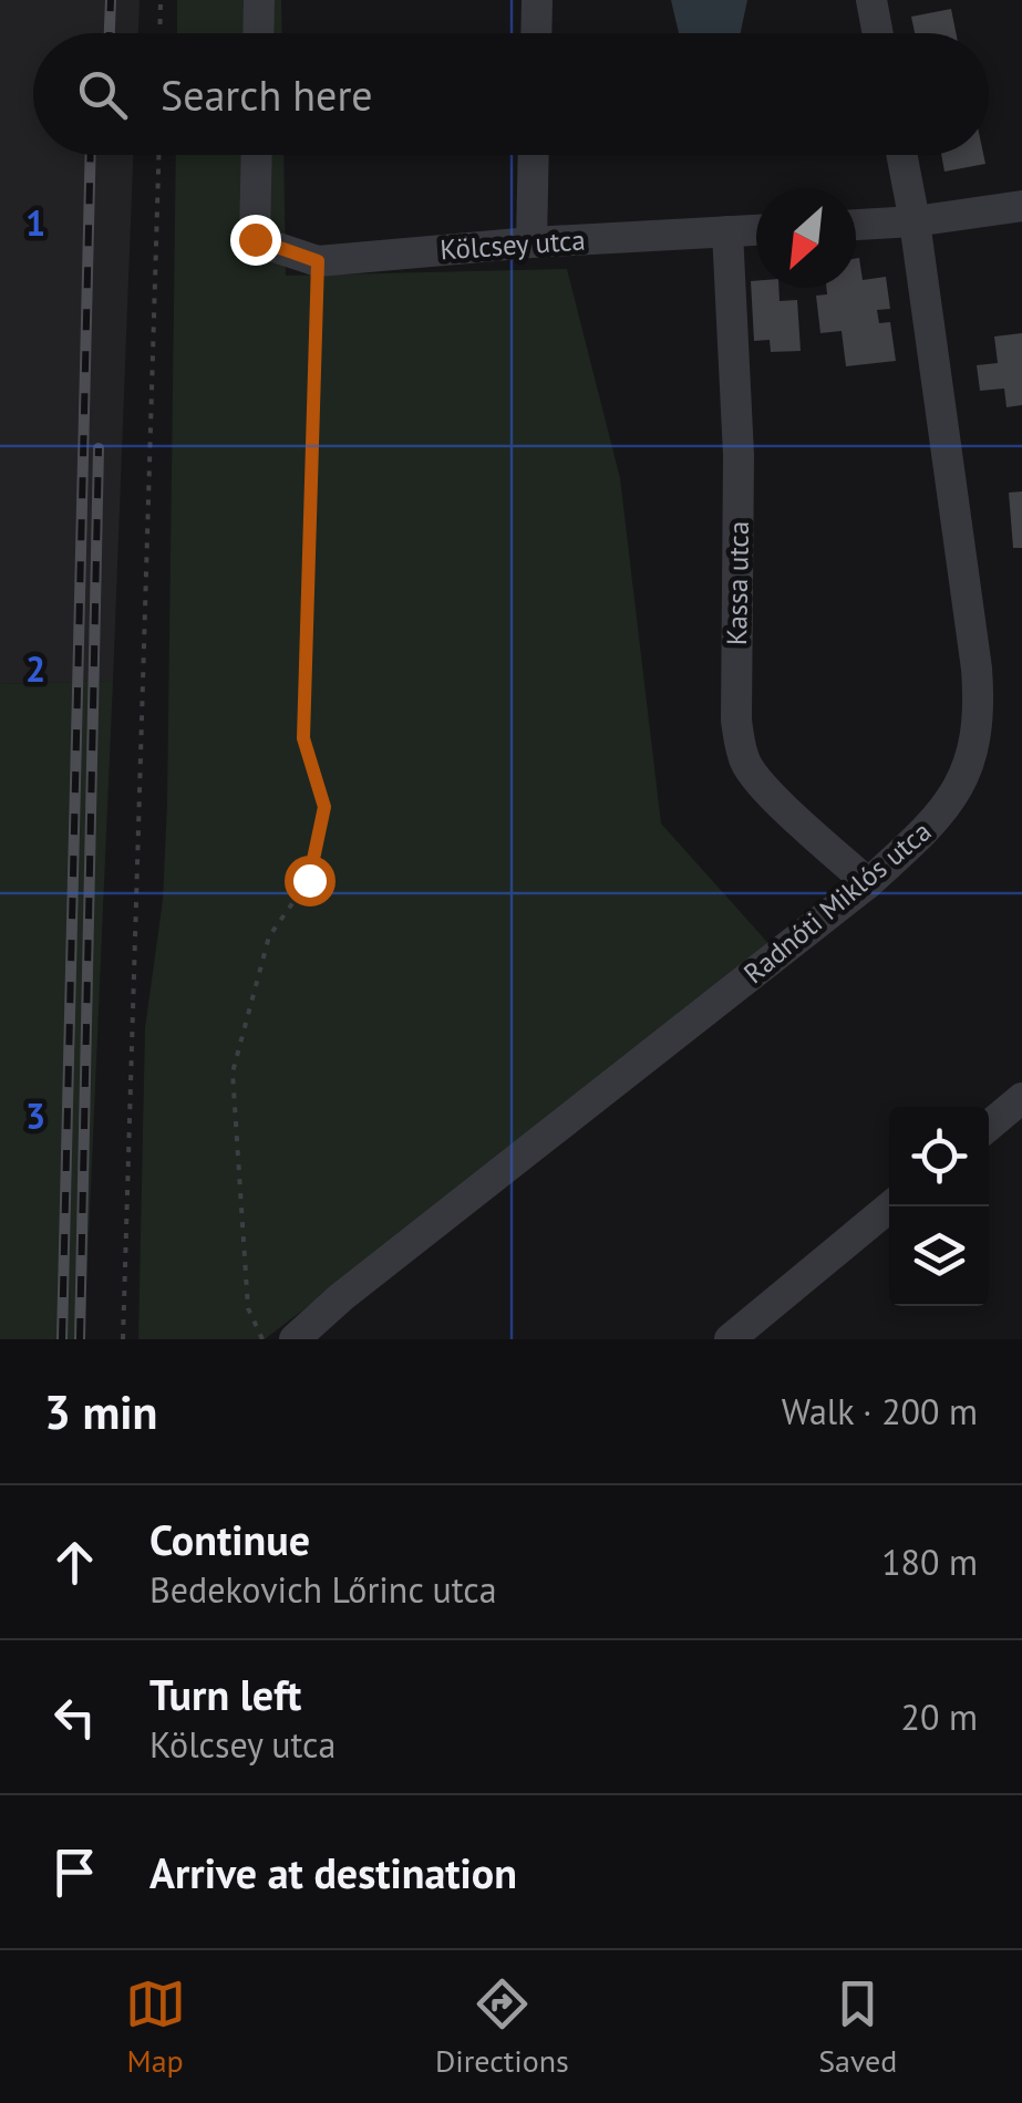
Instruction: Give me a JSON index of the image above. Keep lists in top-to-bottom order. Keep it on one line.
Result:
{"streets":{"street":["Kölcsey utca","Kassa utca","Radnóti Miklós utca"]},"crossings":[["Kölcsey utca","Kassa utca"],["Kassa utca","Radnóti Miklós utca"]],"north":"bottom left","page":{"search":"Search here","heading":["3 min","Walk · 200 m"],"list":[["Continue","Bedekovich Lőrinc utca","180 m"],["Turn left","Kölcsey utca","20 m"],"Arrive at destination"],"nav":["Map","Directions","Saved"]},"grid":{"rows":["1","2","3"]}}
